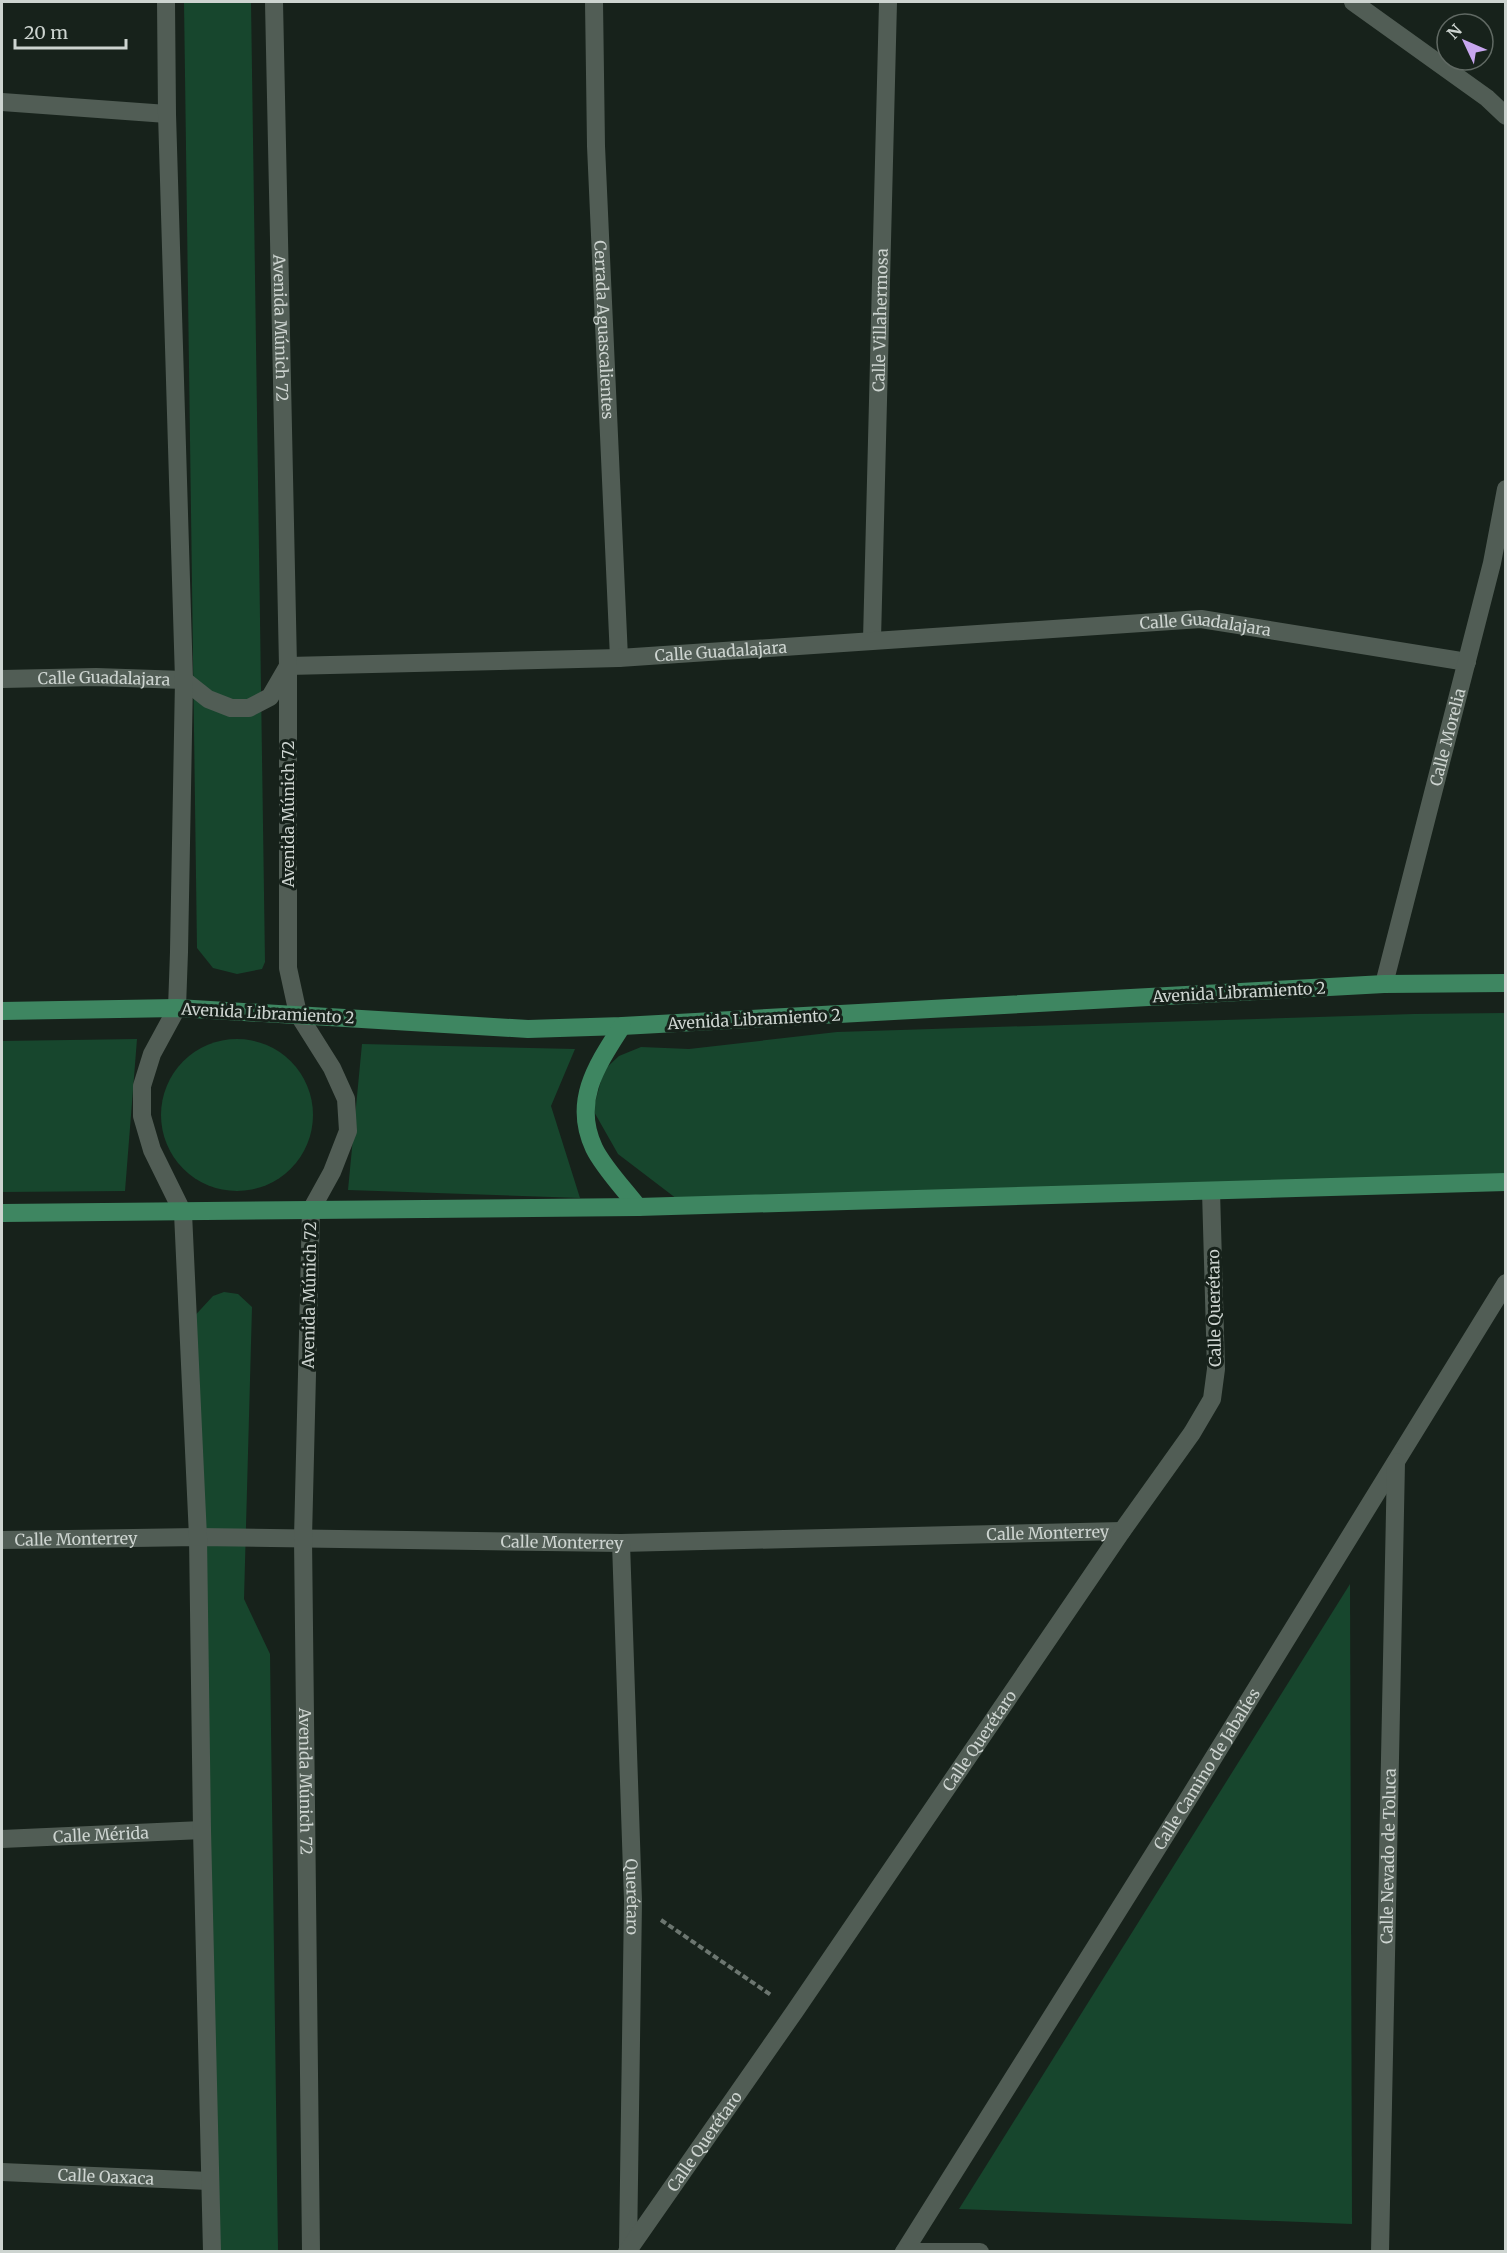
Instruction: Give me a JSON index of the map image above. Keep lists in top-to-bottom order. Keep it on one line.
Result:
{"streets":{"main road":["Avenida Libramiento 2"],"street":["Calle Villahermosa","Avenida Múnich 72","Cerrada Aguascalientes","Calle Guadalajara","Calle Morelia","Calle Querétaro","Calle Monterrey","Calle Camino de Jabalíes","Calle Mérida","Calle Nevado de Toluca","Querétaro","Calle Oaxaca"]},"crossings":[["Calle Villahermosa","Calle Guadalajara"],["Avenida Múnich 72","Calle Guadalajara"],["Avenida Múnich 72","Avenida Libramiento 2"],["Avenida Múnich 72","Calle Monterrey"],["Cerrada Aguascalientes","Calle Guadalajara"],["Calle Guadalajara","Calle Morelia"],["Calle Morelia","Avenida Libramiento 2"],["Calle Querétaro","Calle Monterrey"],["Calle Querétaro","Querétaro"],["Calle Monterrey","Querétaro"],["Calle Camino de Jabalíes","Calle Nevado de Toluca"]],"scale_bar":"20 m","north":"top left"}
